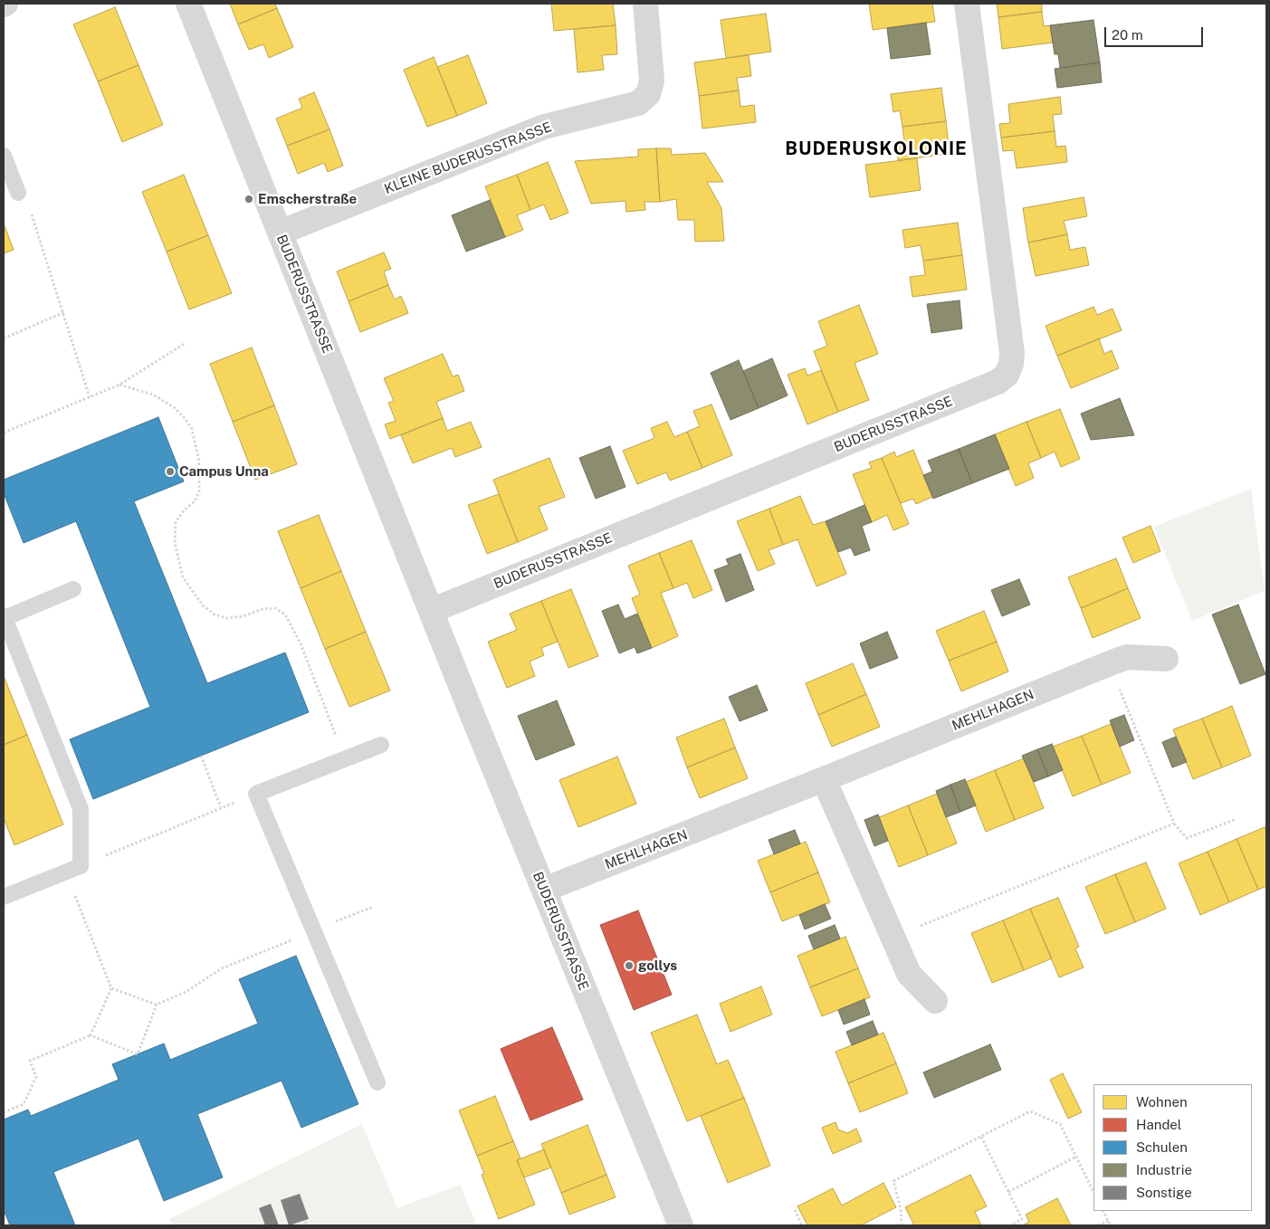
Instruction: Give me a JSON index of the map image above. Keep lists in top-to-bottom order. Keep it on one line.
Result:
{"streets":{"street":["KLEINE BUDERUSSTRASSE","BUDERUSSTRASSE","MEHLHAGEN"]},"crossings":[["KLEINE BUDERUSSTRASSE","BUDERUSSTRASSE"],["BUDERUSSTRASSE","MEHLHAGEN"]],"districts":["BUDERUSKOLONIE"],"places":["Emscherstraße","Campus Unna","gollys"],"legend":["Wohnen","Handel","Schulen","Industrie","Sonstige"],"scale_bar":"20 m"}
